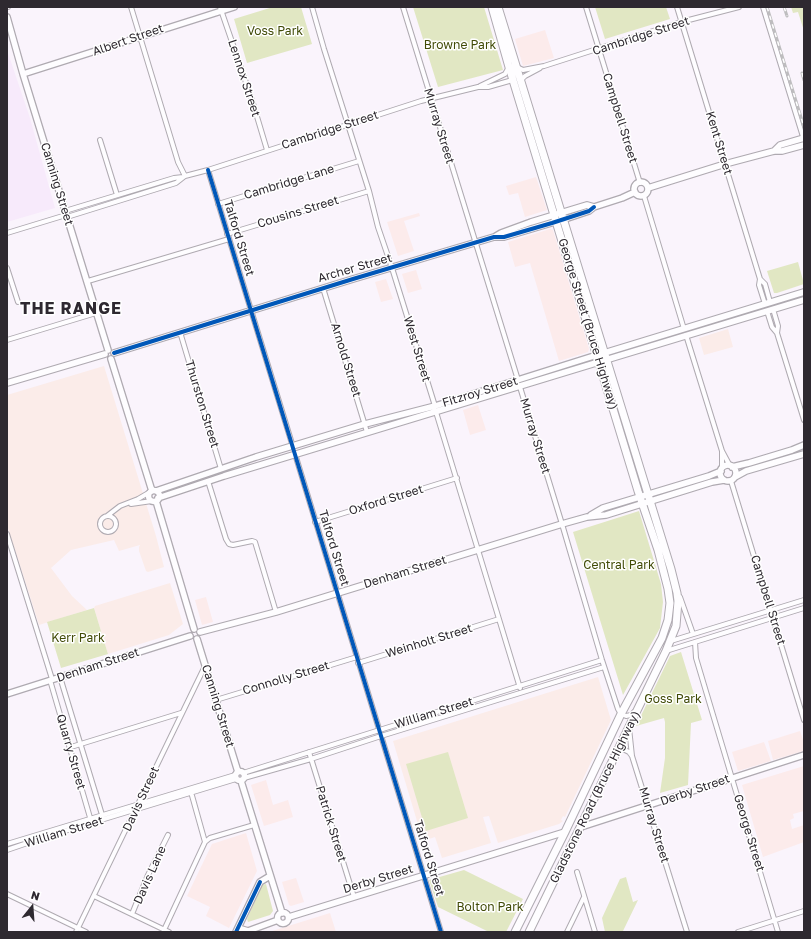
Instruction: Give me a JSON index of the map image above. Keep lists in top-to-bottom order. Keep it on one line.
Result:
{"streets":{"highway":["George Street (Bruce Highway)","Derby Street","Gladstone Road (Bruce Highway)"],"main road":["Kent Street","Fitzroy Street"],"street":["Cambridge Street","Albert Street","Lennox Street","Campbell Street","Murray Street","Cambridge Lane","Canning Street","Cousins Street","Talford Street","Archer Street","West Street","Arnold Street","Thurston Street","Oxford Street","Denham Street","Weinholt Street","Connolly Street","William Street","Quarry Street","Davis Street","Patrick Street","George Street","Davis Lane"]},"crossings":[["Cambridge Street","Lennox Street"],["Cambridge Street","Campbell Street"],["Cambridge Street","Murray Street"],["Cambridge Street","Kent Street"],["Cambridge Street","Canning Street"],["Cambridge Street","Talford Street"],["Cambridge Street","George Street (Bruce Highway)"],["Cambridge Street","West Street"],["Albert Street","Lennox Street"],["Albert Street","Canning Street"],["Campbell Street","Archer Street"],["Campbell Street","Denham Street"],["Murray Street","Archer Street"],["Murray Street","Fitzroy Street"],["Murray Street","Denham Street"],["Murray Street","William Street"],["Murray Street","Derby Street"],["Murray Street","Gladstone Road (Bruce Highway)"],["Kent Street","Fitzroy Street"],["Cambridge Lane","Talford Street"],["Cambridge Lane","West Street"],["Canning Street","Archer Street"],["Canning Street","Denham Street"],["Canning Street","Connolly Street"],["Canning Street","William Street"],["Canning Street","Derby Street"],["Canning Street","Davis Street"],["Cousins Street","Talford Street"],["Cousins Street","West Street"],["Talford Street","Archer Street"],["Talford Street","Fitzroy Street"],["Talford Street","Oxford Street"],["Talford Street","Denham Street"],["Talford Street","Weinholt Street"],["Talford Street","Connolly Street"],["Talford Street","William Street"],["Talford Street","Derby Street"],["Archer Street","George Street (Bruce Highway)"],["Archer Street","West Street"],["Archer Street","Arnold Street"],["Archer Street","Thurston Street"],["George Street (Bruce Highway)","Fitzroy Street"],["George Street (Bruce Highway)","Denham Street"],["George Street (Bruce Highway)","Gladstone Road (Bruce Highway)"],["West Street","Fitzroy Street"],["West Street","Oxford Street"],["West Street","Denham Street"],["West Street","Weinholt Street"],["West Street","William Street"],["Arnold Street","Fitzroy Street"],["Fitzroy Street","Thurston Street"],["Denham Street","Quarry Street"],["William Street","Quarry Street"],["William Street","Davis Street"],["William Street","Patrick Street"],["Derby Street","Gladstone Road (Bruce Highway)"],["Derby Street","Patrick Street"],["Derby Street","George Street"]],"districts":["THE RANGE"],"parks":["Voss Park","Browne Park","Central Park","Kerr Park","Goss Park","Bolton Park"],"north":"top"}
